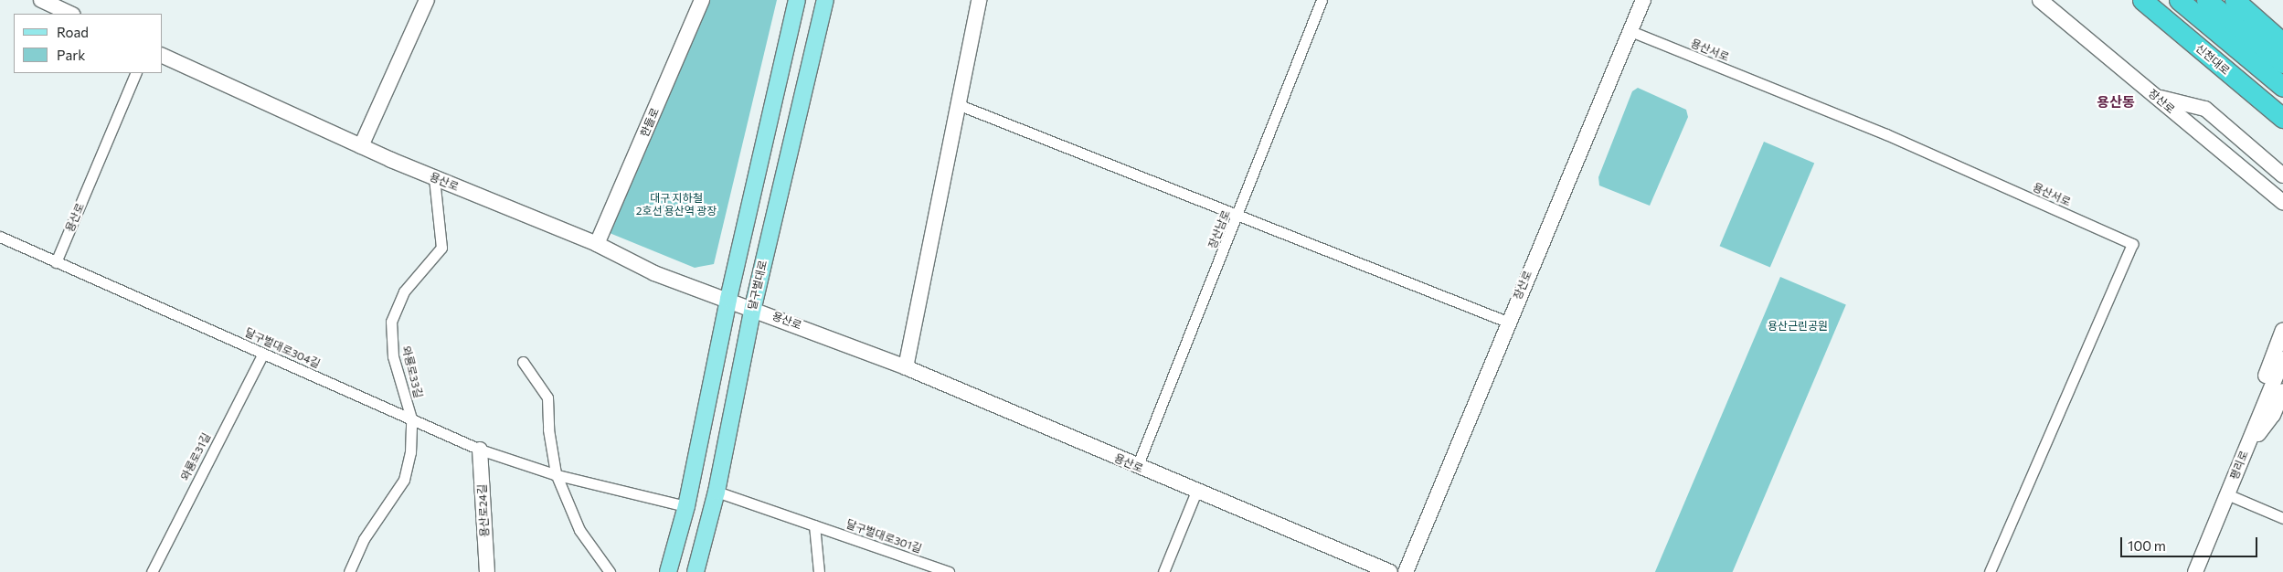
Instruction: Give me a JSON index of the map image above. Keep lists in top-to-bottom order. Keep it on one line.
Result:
{"streets":{"highway":["신천대로"],"main road":["장산로","한들로","용산로","달구벌대로","평리로","용산로24길"],"street":["용산서로","장산남로","달구벌대로304길","와룡로33길","와룡로31길","달구벌대로301길"]},"crossings":[["용산서로","장산로"],["한들로","용산로"],["용산로","장산남로"],["용산로","달구벌대로"],["용산로","달구벌대로304길"],["용산로","와룡로33길"],["달구벌대로","달구벌대로301길"],["달구벌대로304길","와룡로33길"],["달구벌대로304길","와룡로31길"],["달구벌대로304길","용산로24길"]],"districts":["용산동"],"parks":["대구 지하철 2호선 용산역 광장","용산근린공원"],"legend":["Road","Park"],"scale_bar":"100 m"}
